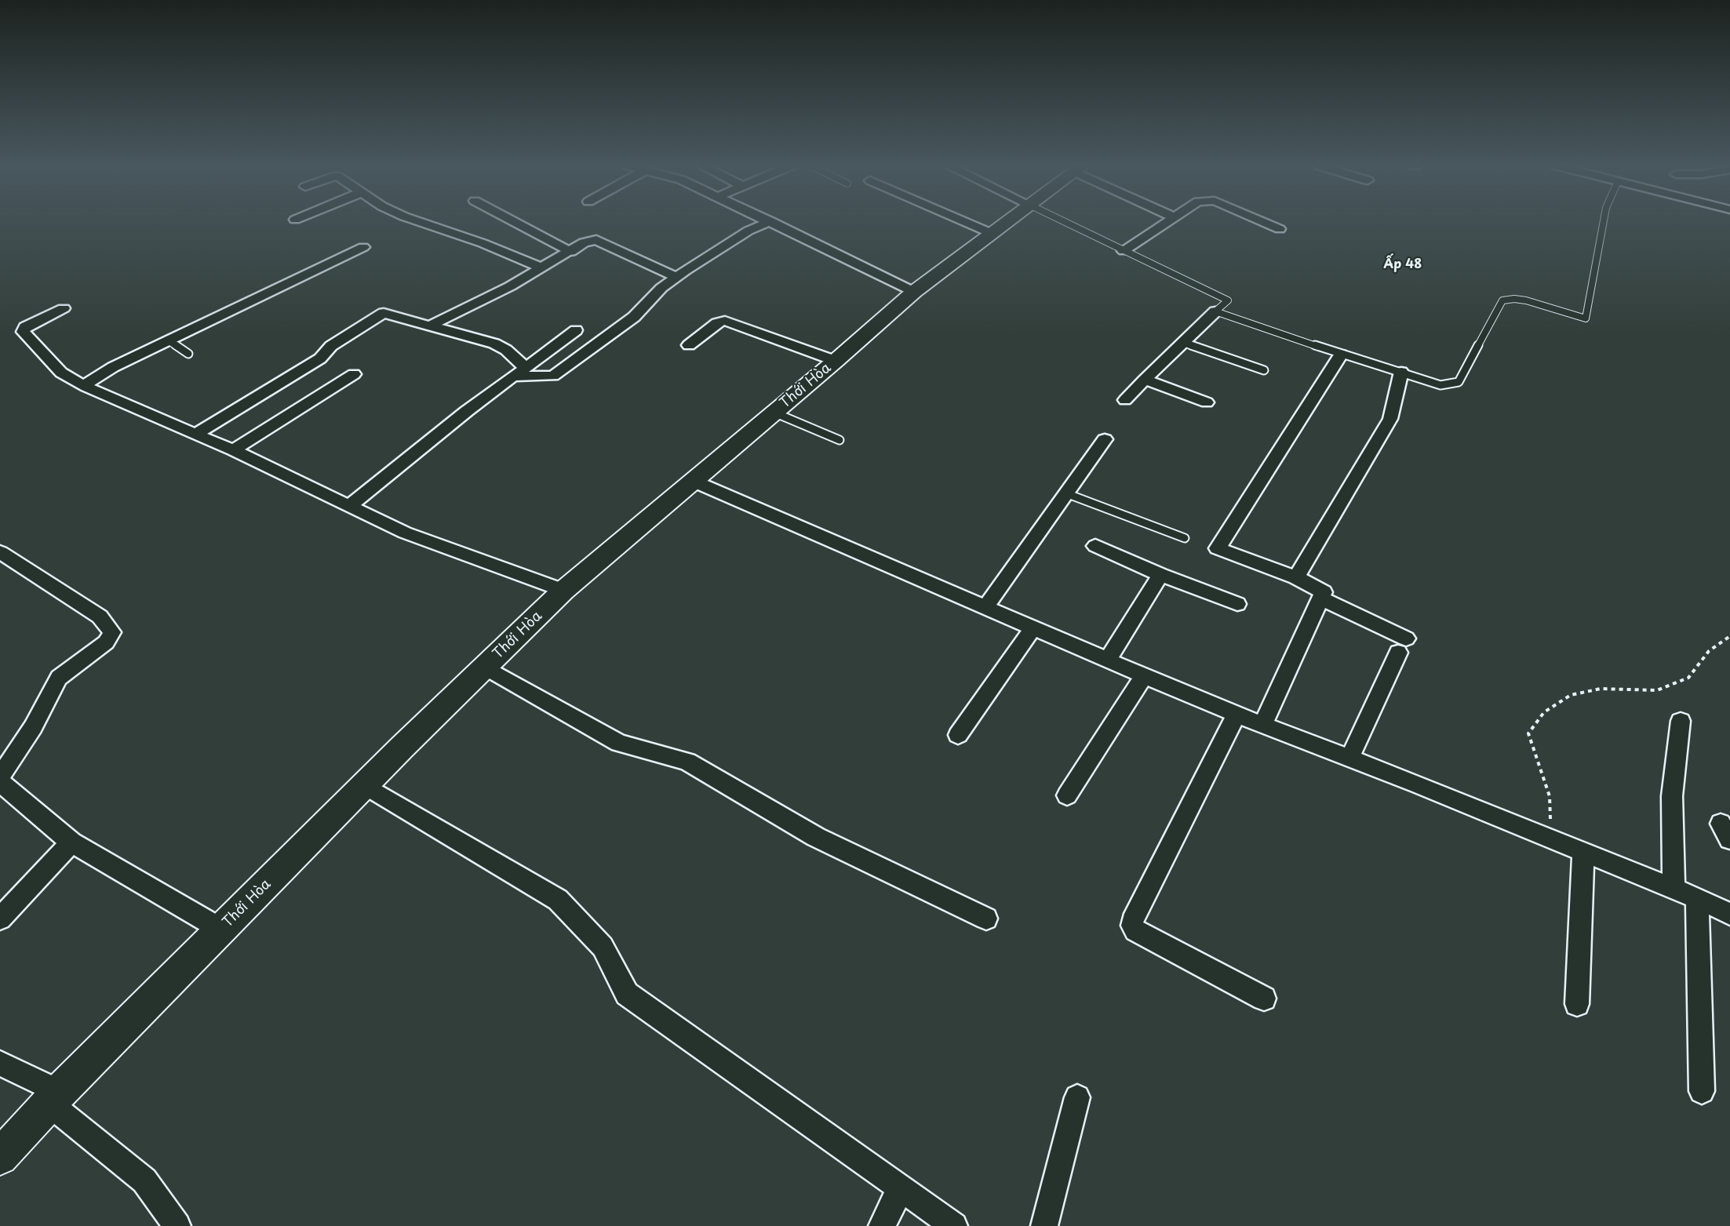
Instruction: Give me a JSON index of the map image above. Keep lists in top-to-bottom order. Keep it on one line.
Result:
{"streets":{"street":["Thới Hòa"]},"districts":["Ấp 48"]}
